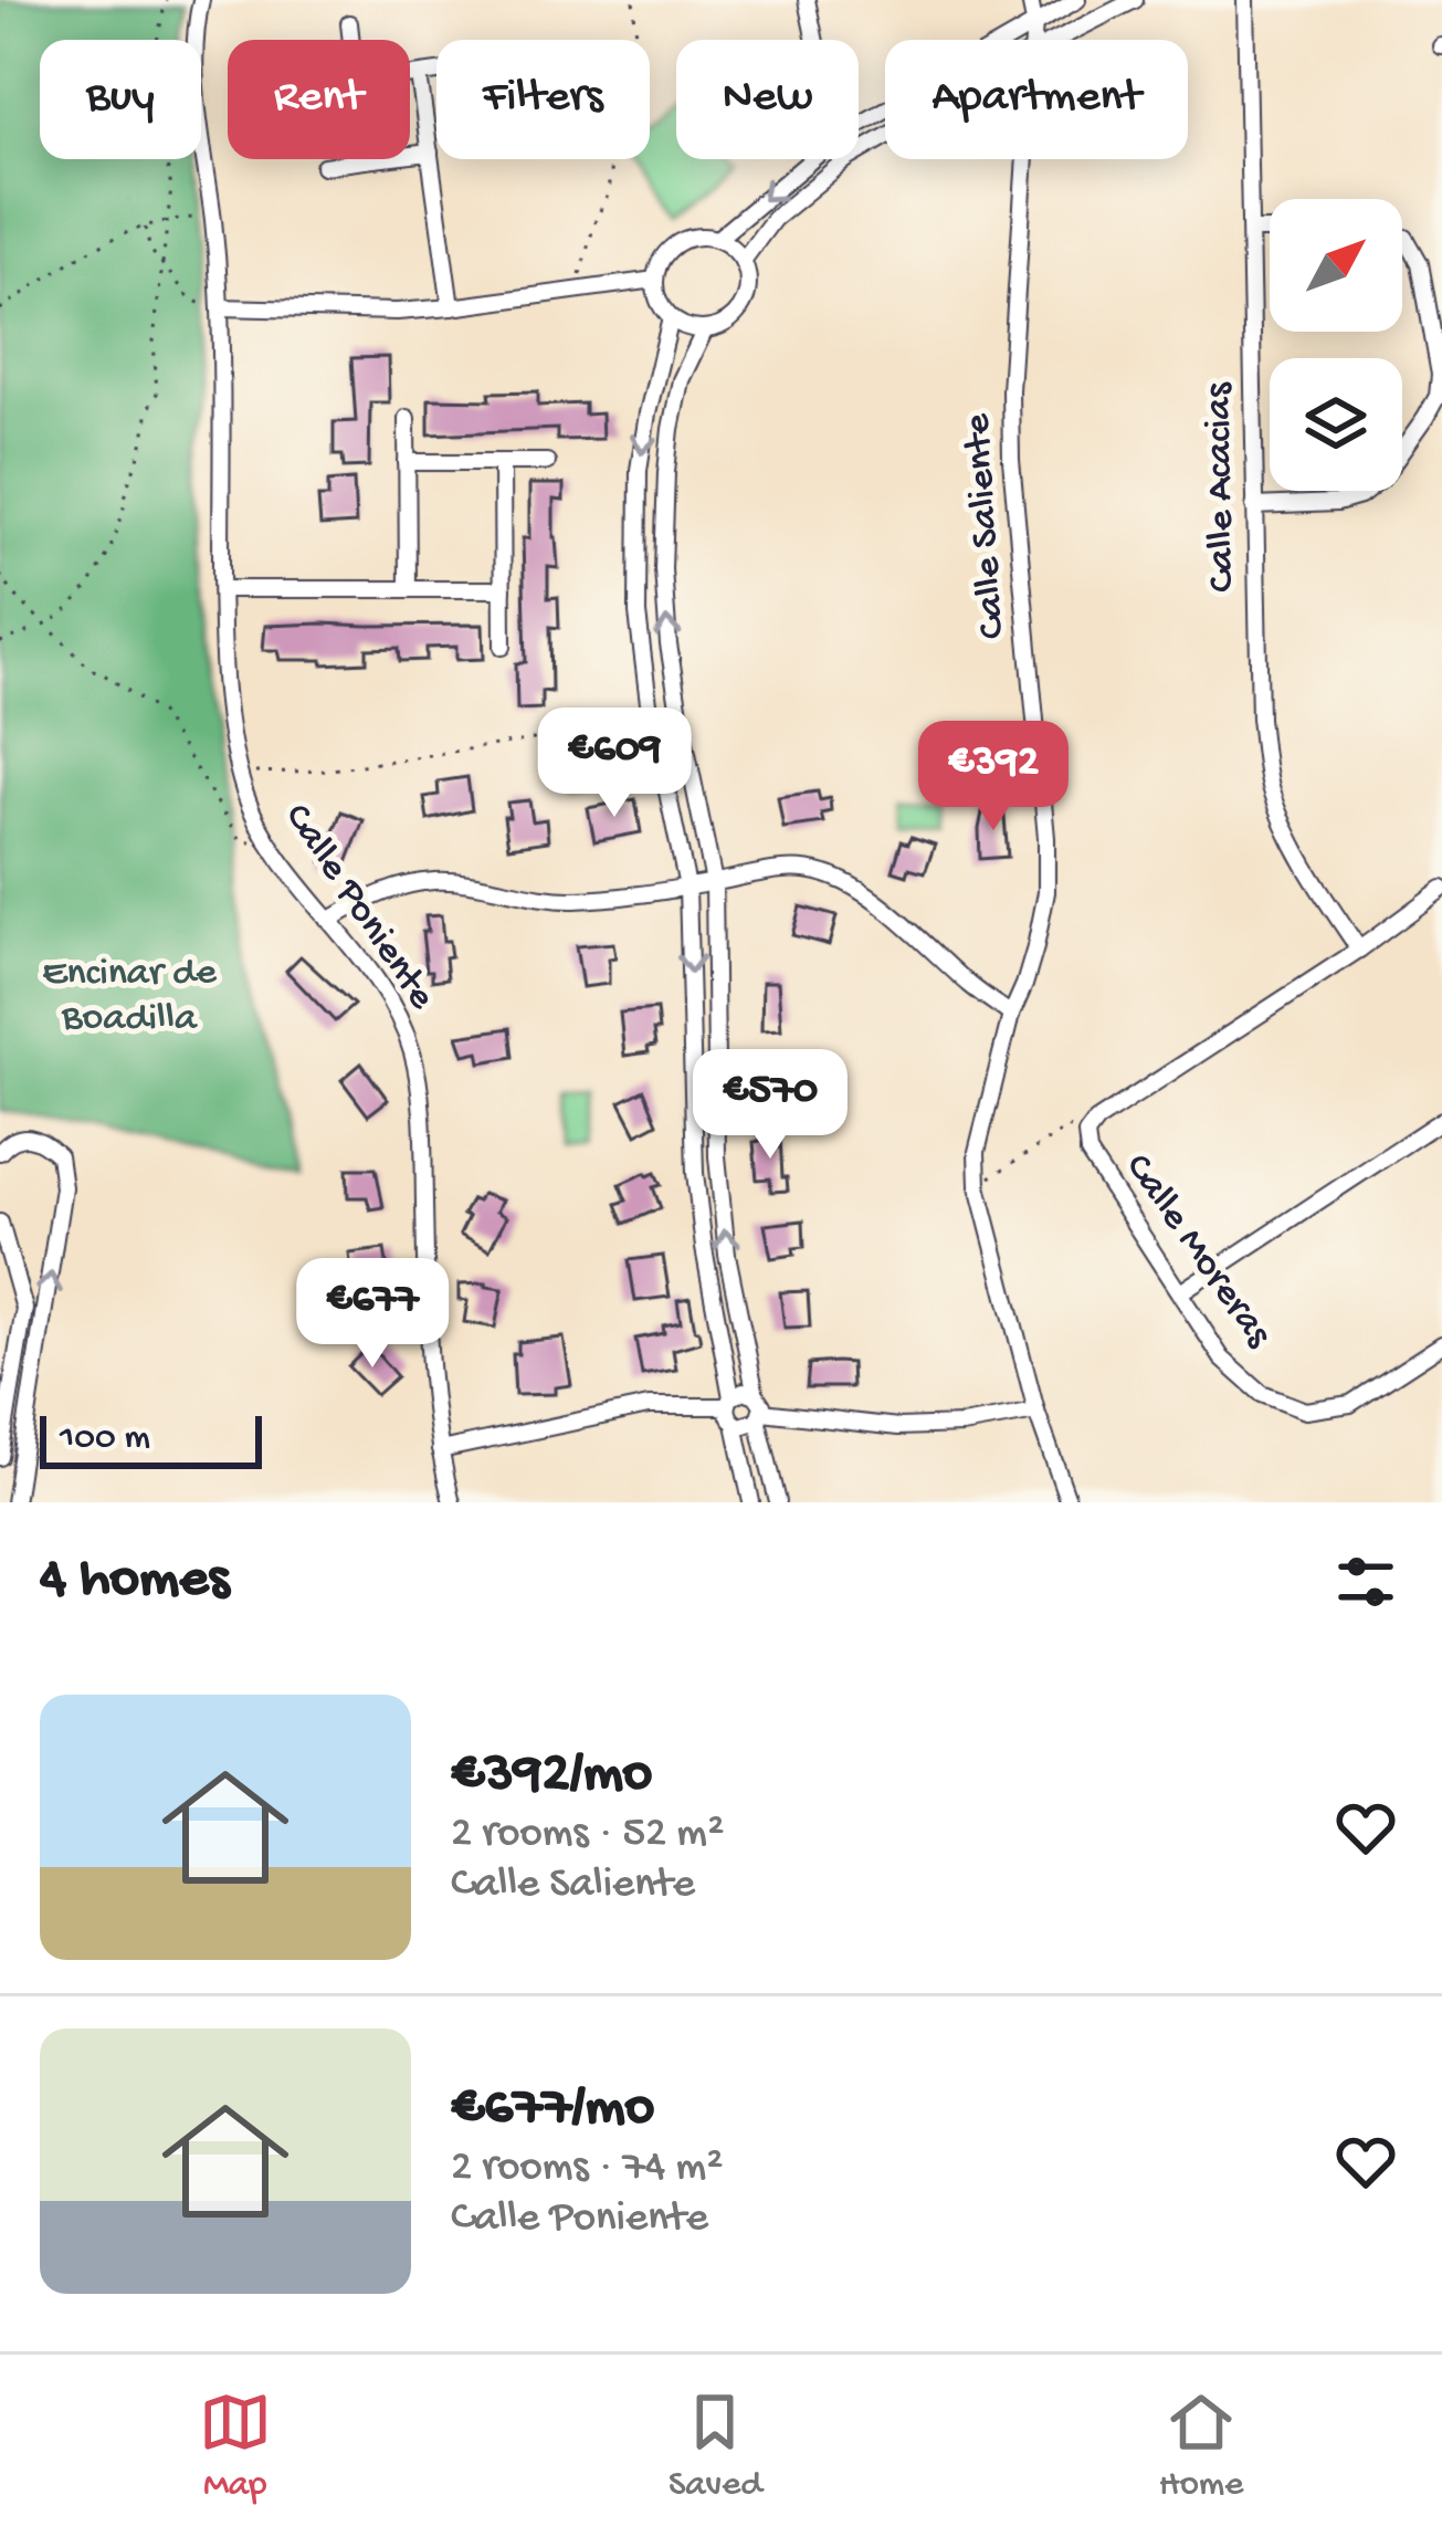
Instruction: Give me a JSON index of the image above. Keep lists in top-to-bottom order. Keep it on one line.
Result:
{"streets":{"street":["Calle Acacias","Calle Saliente","Calle Poniente","Calle Moreras"]},"crossings":[["Calle Acacias","Calle Moreras"]],"parks":["Encinar de Boadilla"],"scale_bar":"100 m","north":"top right","page":{"chip":["Buy","Rent","Filters","New","Apartment"],"price":["€609","€392","€570","€677"],"scale":"100 m","heading":"4 homes","list":[{"name":"€392/mo","note":"2 rooms · 52 m² · Calle Saliente"},{"name":"€677/mo","note":"2 rooms · 74 m² · Calle Poniente"}],"tabs":["Map","Saved","Home"]}}
